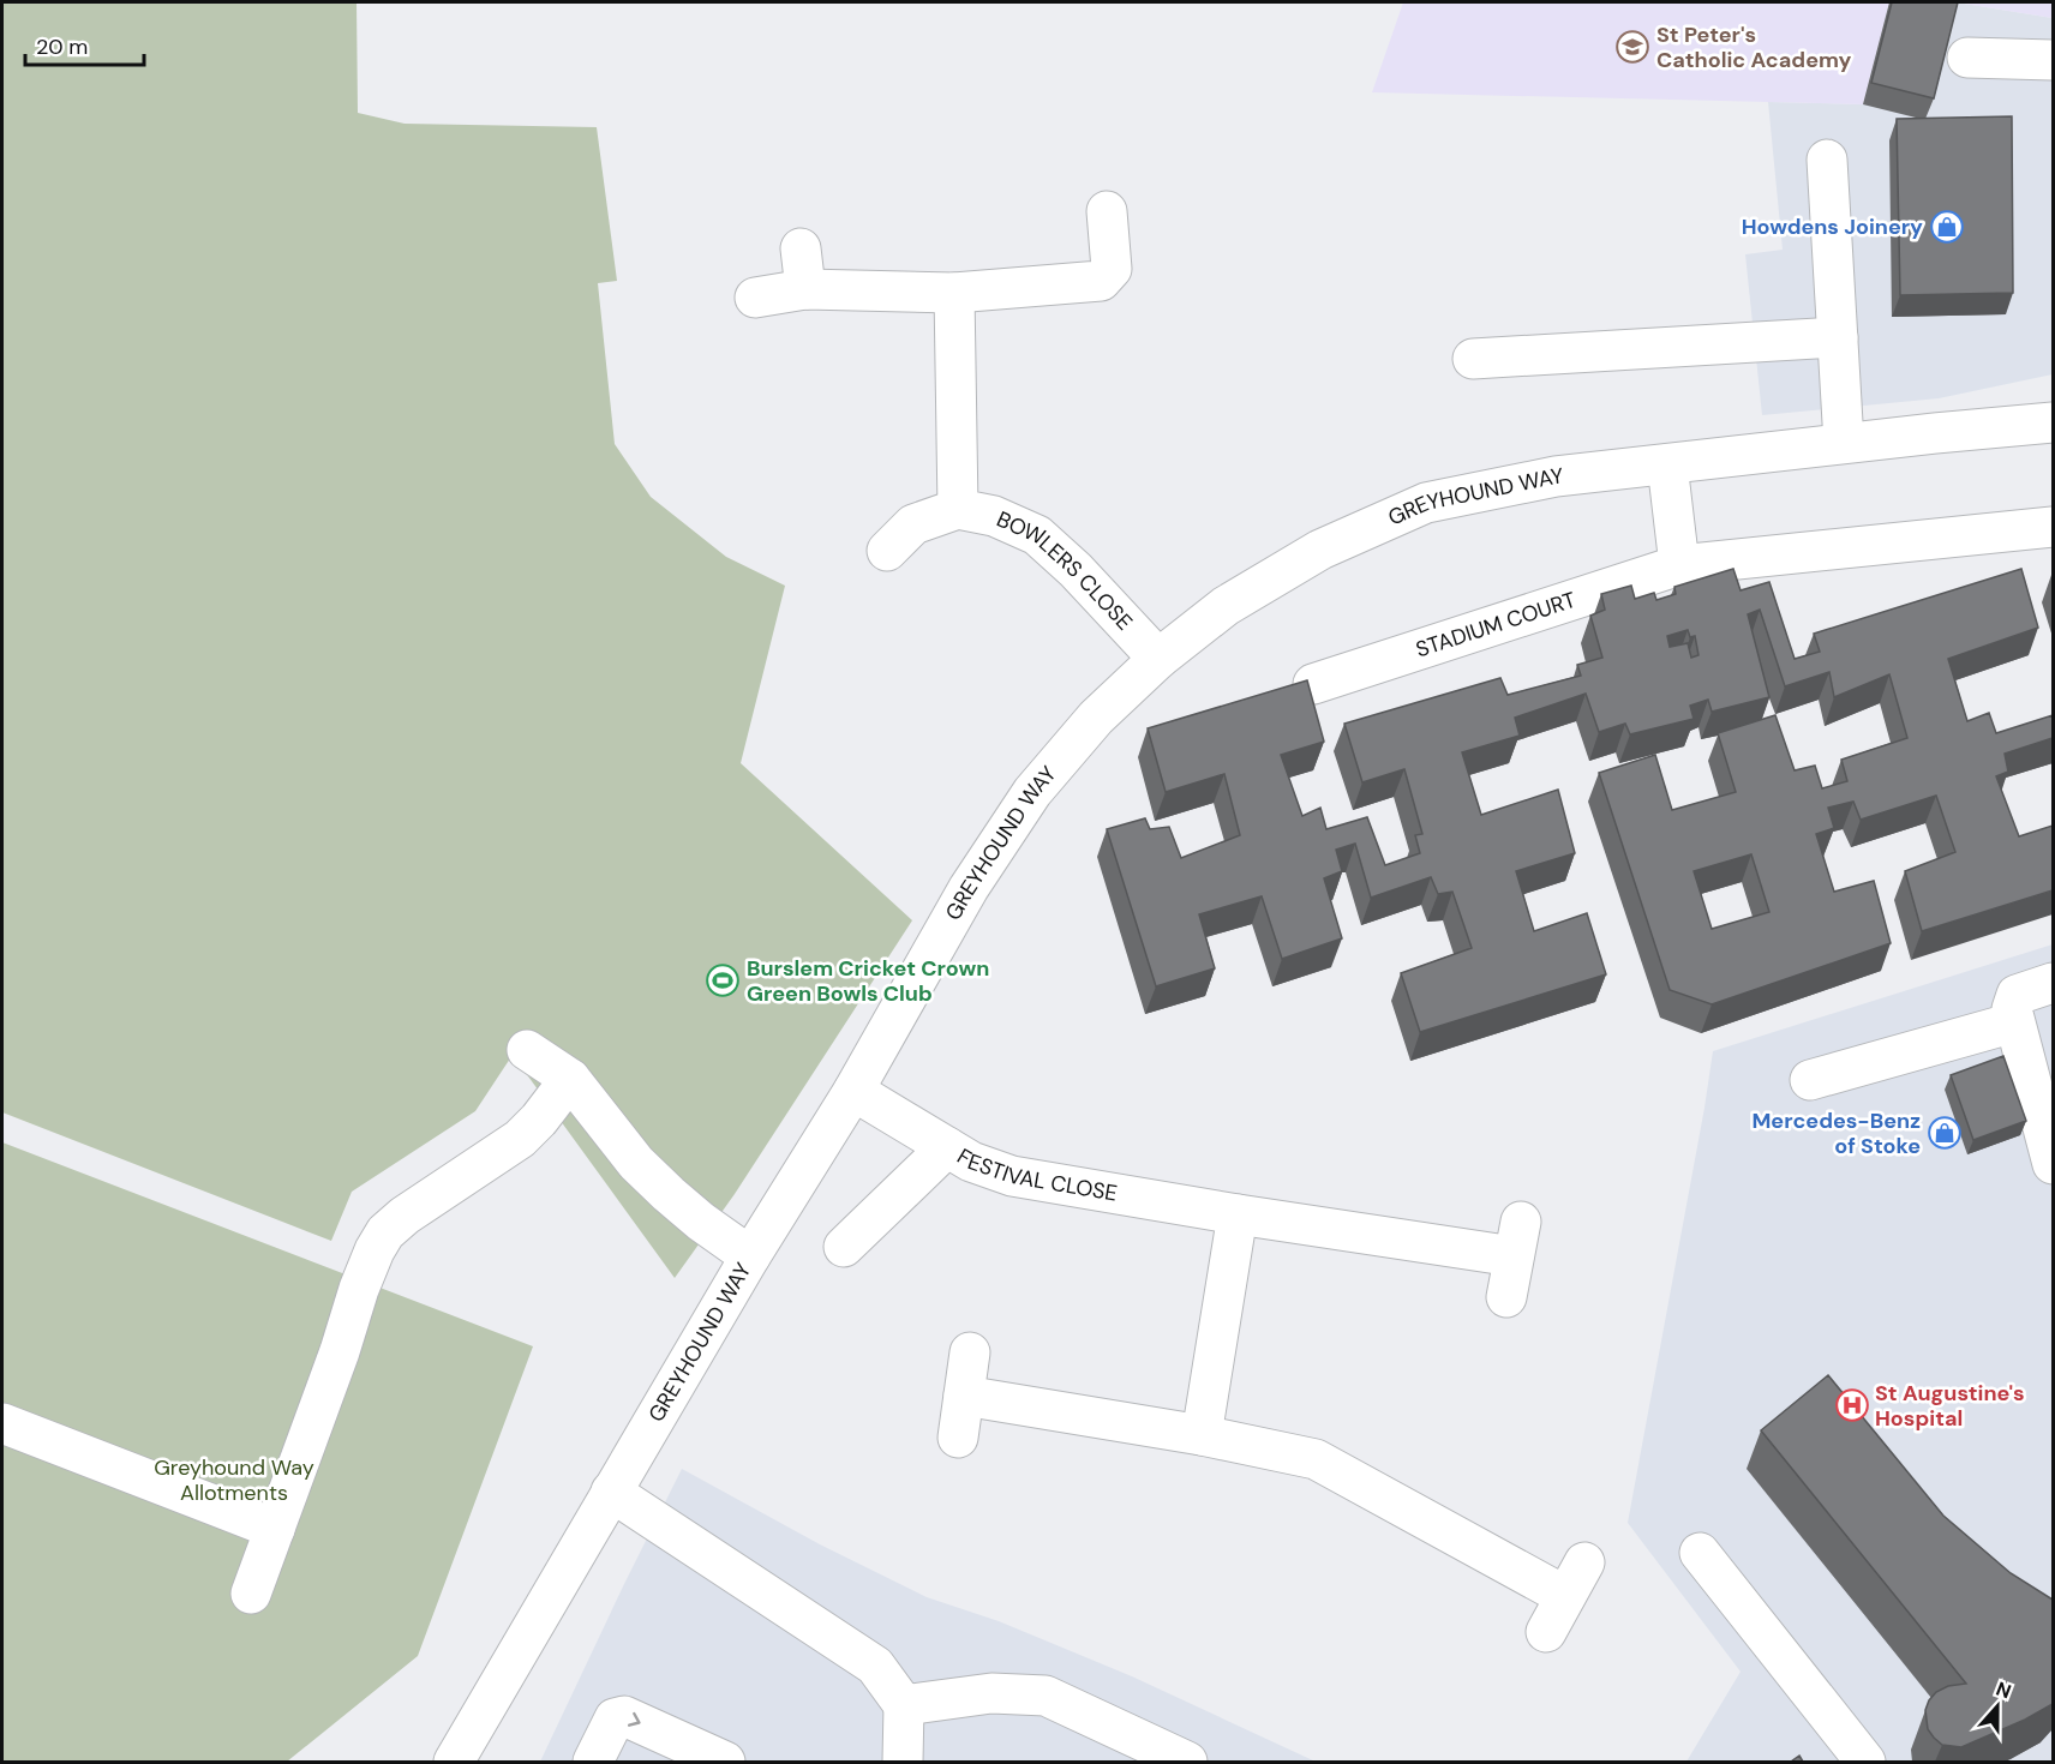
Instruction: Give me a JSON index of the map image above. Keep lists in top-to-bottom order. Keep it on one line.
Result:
{"streets":{"street":["GREYHOUND WAY","BOWLERS CLOSE","STADIUM COURT","FESTIVAL CLOSE"]},"crossings":[["GREYHOUND WAY","BOWLERS CLOSE"],["GREYHOUND WAY","FESTIVAL CLOSE"]],"parks":["Greyhound Way Allotments"],"places":{"school or university":["St Peter's Catholic Academy"],"shop":["Howdens Joinery","Mercedes-Benz of Stoke"],"sports":["Burslem Cricket Crown Green Bowls Club"],"hospital":["St Augustine's Hospital"]},"scale_bar":"20 m","north":"top"}
